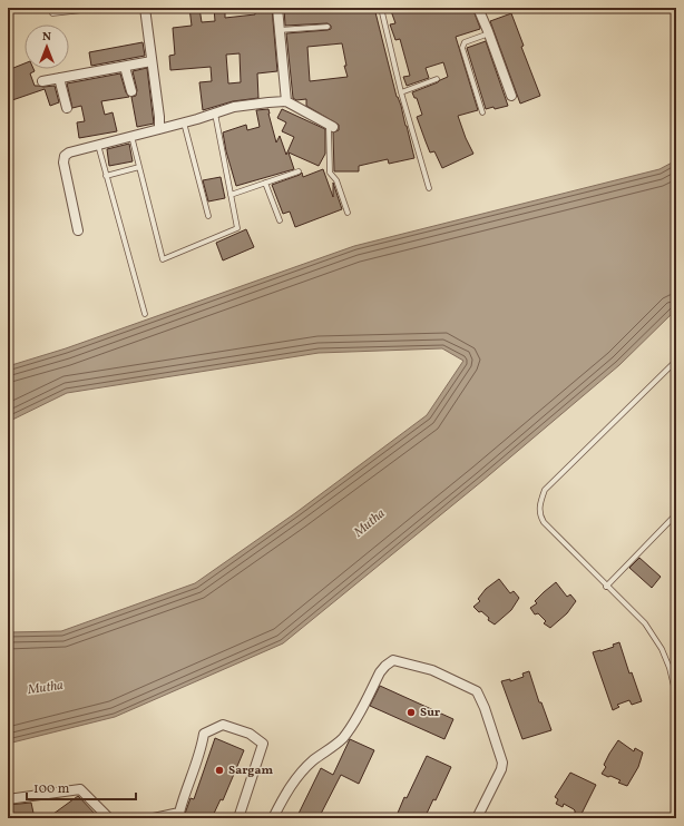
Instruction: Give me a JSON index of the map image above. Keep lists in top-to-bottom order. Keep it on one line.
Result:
{"water":["Mutha"],"places":["Sur","Sargam"],"scale_bar":"100 m","north":"top"}
